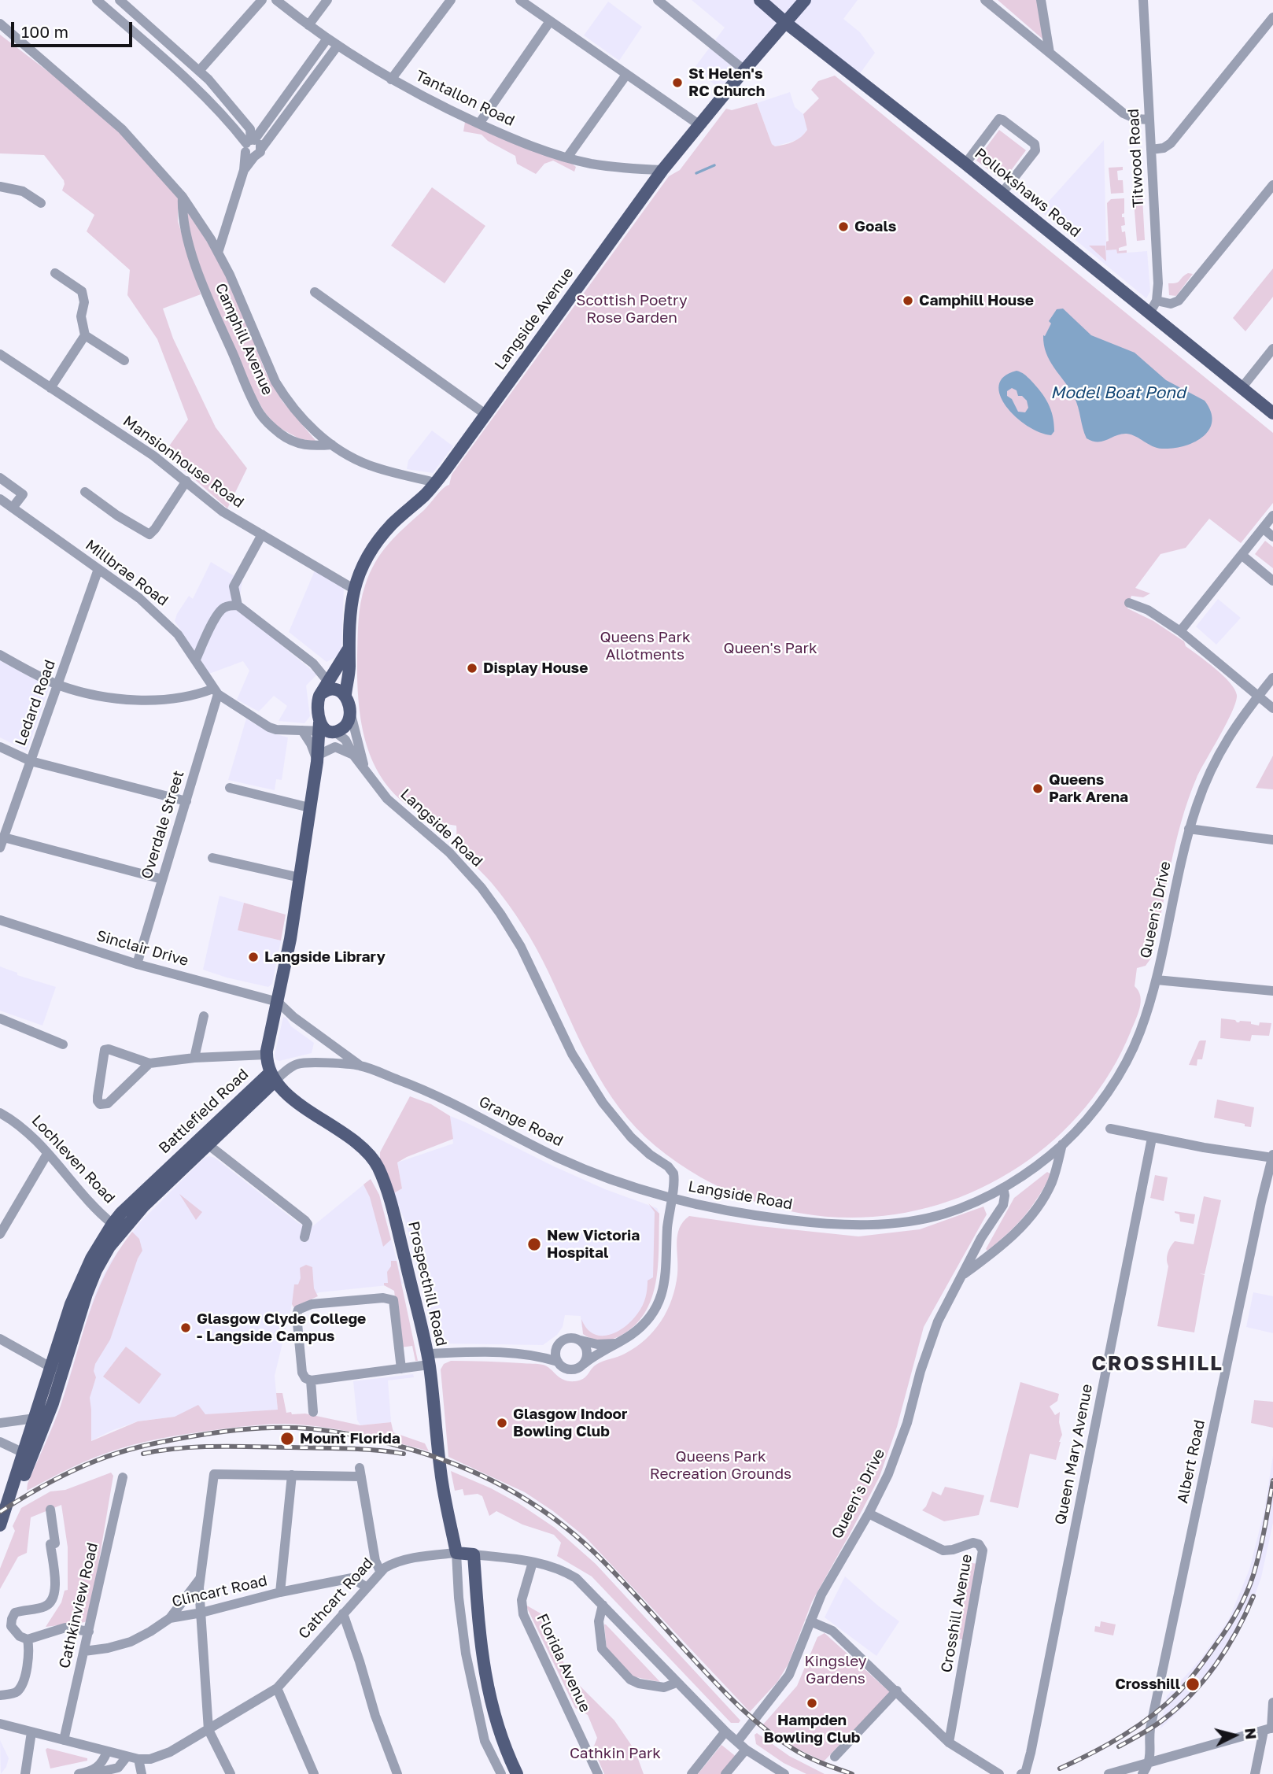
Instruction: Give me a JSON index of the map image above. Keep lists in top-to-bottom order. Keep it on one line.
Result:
{"streets":{"main road":["Pollokshaws Road","Langside Avenue","Battlefield Road","Prospecthill Road","Cathcart Road"],"street":["Tantallon Road","Titwood Road","Camphill Avenue","Mansionhouse Road","Millbrae Road","Ledard Road","Overdale Street","Langside Road","Queen's Drive","Sinclair Drive","Grange Road","Lochleven Road","Queen Mary Avenue","Albert Road","Clincart Road","Cathkinview Road","Crosshill Avenue","Florida Avenue"]},"crossings":[["Tantallon Road","Langside Avenue"],["Titwood Road","Pollokshaws Road"],["Pollokshaws Road","Langside Avenue"],["Langside Avenue","Camphill Avenue"],["Langside Avenue","Mansionhouse Road"],["Langside Avenue","Millbrae Road"],["Langside Avenue","Langside Road"],["Langside Avenue","Battlefield Road"],["Millbrae Road","Ledard Road"],["Millbrae Road","Overdale Street"],["Millbrae Road","Langside Road"],["Millbrae Road","Battlefield Road"],["Overdale Street","Sinclair Drive"],["Langside Road","Queen's Drive"],["Langside Road","Battlefield Road"],["Langside Road","Grange Road"],["Queen's Drive","Cathcart Road"],["Queen's Drive","Crosshill Avenue"],["Sinclair Drive","Battlefield Road"],["Sinclair Drive","Grange Road"],["Battlefield Road","Grange Road"],["Battlefield Road","Lochleven Road"],["Battlefield Road","Prospecthill Road"],["Grange Road","Prospecthill Road"],["Prospecthill Road","Cathcart Road"],["Clincart Road","Cathcart Road"],["Clincart Road","Cathkinview Road"],["Cathcart Road","Cathkinview Road"],["Cathcart Road","Florida Avenue"]],"districts":["CROSSHILL"],"water":["Model Boat Pond"],"parks":["Scottish Poetry Rose Garden","Queens Park Allotments","Queen's Park","Queens Park Recreation Grounds","Kingsley Gardens","Cathkin Park"],"places":["St Helen's RC Church","Goals","Camphill House","Display House","Queens Park Arena","Langside Library","New Victoria Hospital","Glasgow Clyde College - Langside Campus","Glasgow Indoor Bowling Club","Mount Florida","Crosshill","Hampden Bowling Club"],"scale_bar":"100 m","north":"right"}
